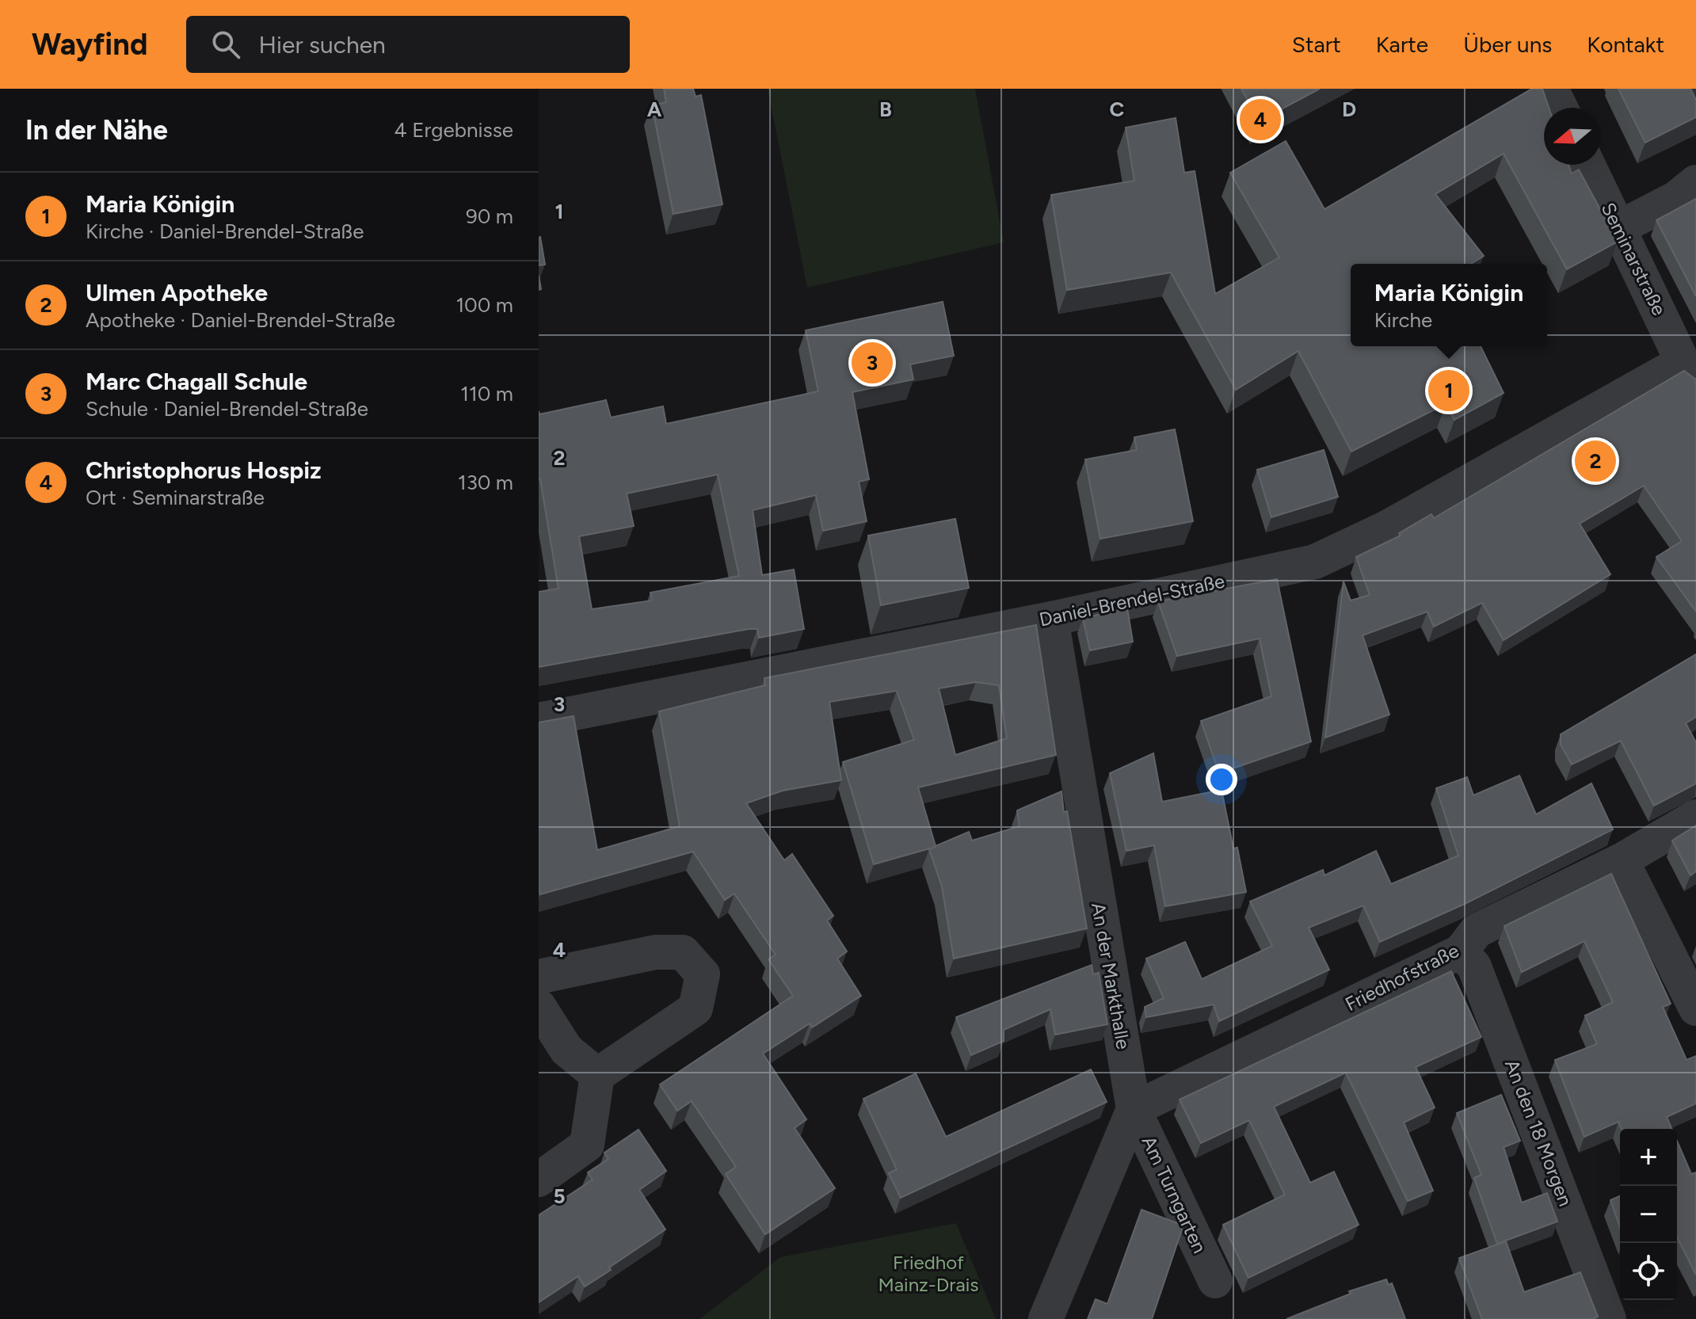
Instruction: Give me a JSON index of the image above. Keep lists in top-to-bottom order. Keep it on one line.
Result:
{"streets":{"street":["Seminarstraße","Daniel-Brendel-Straße","An der Markthalle","Friedhofstraße","An den 18 Morgen","Am Turngarten"]},"crossings":[["Seminarstraße","Daniel-Brendel-Straße"],["Daniel-Brendel-Straße","An der Markthalle"],["An der Markthalle","Friedhofstraße"],["An der Markthalle","Am Turngarten"],["Friedhofstraße","An den 18 Morgen"],["Friedhofstraße","Am Turngarten"]],"parks":["Friedhof Mainz-Drais"],"north":"left","page":{"header":"Wayfind","search":"Hier suchen","nav":["Start","Karte","Über uns","Kontakt"],"heading":["In der Nähe","4 Ergebnisse"],"pins":["4","3","1","2"],"list":[{"mark":"1","name":"Maria Königin","note":"Kirche · Daniel-Brendel-Straße","value":"90 m"},{"mark":"2","name":"Ulmen Apotheke","note":"Apotheke · Daniel-Brendel-Straße","value":"100 m"},{"mark":"3","name":"Marc Chagall Schule","note":"Schule · Daniel-Brendel-Straße","value":"110 m"},{"mark":"4","name":"Christophorus Hospiz","note":"Ort · Seminarstraße","value":"130 m"}],"popup":["Maria Königin","Kirche"],"map_buttons":["+","−"]},"grid":{"columns":["A","B","C","D"],"rows":["1","2","3","4","5"]}}
